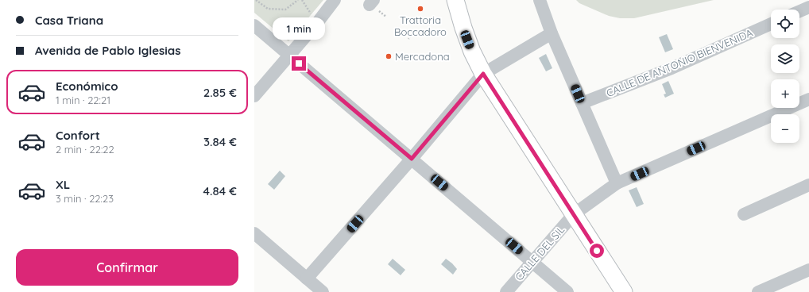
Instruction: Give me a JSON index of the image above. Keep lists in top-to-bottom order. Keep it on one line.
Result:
{"streets":{"street":["CALLE DE ANTONIO BIENVENIDA","CALLE DEL SIL"]},"places":["Trattoria Boccadoro","Mercadona"],"page":{"banner":["Casa Triana","Avenida de Pablo Iglesias"],"map_buttons":["+","−"],"bubble":"1 min","list":[{"name":"Económico","note":"1 min · 22:21","value":"2.85 €"},{"name":"Confort","note":"2 min · 22:22","value":"3.84 €"},{"name":"XL","note":"3 min · 22:23","value":"4.84 €"}],"buttons":"Confirmar"}}
